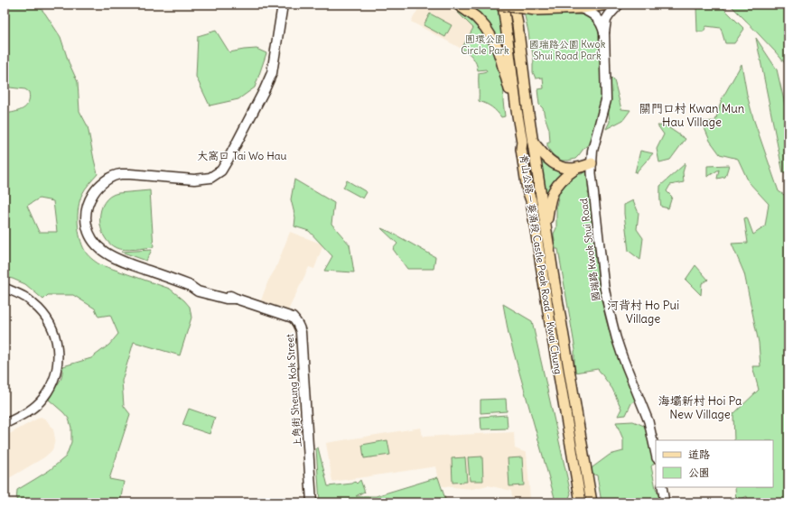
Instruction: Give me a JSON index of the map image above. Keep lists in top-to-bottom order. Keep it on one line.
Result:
{"streets":{"main road":["國瑞路 Kwok Shui Road","青山公路－葵涌段 Castle Peak Road – Kwai Chung","上角街 Sheung Kok Street"]},"districts":["關門口村 Kwan Mun Hau Village","大窩口 Tai Wo Hau","河背村 Ho Pui Village","海壩新村 Hoi Pa New Village"],"parks":["圓環公園 Circle Park","國瑞路公園 Kwok Shui Road Park"],"legend":["道路","公園"]}
